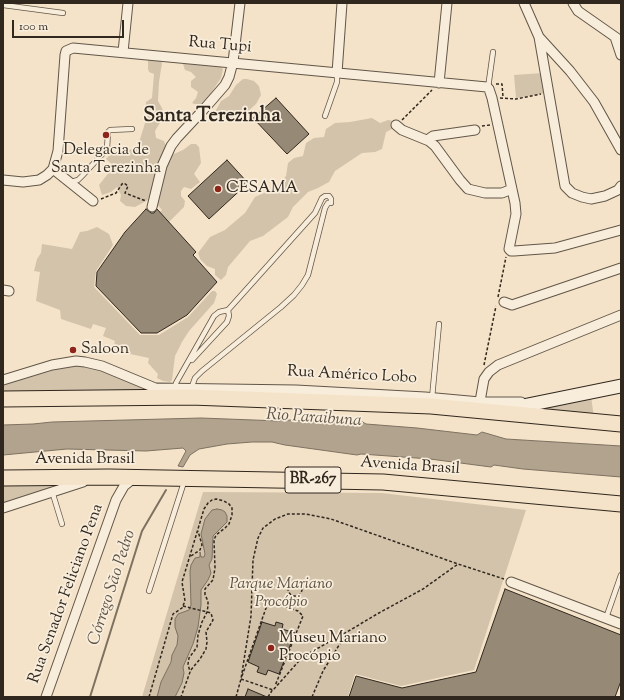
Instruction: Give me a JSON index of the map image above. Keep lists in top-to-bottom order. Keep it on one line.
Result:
{"streets":{"highway":["Avenida Brasil","BR-267"],"street":["Rua Tupi","Rua Senador Feliciano Pena"]},"crossings":[["Avenida Brasil","Rua Senador Feliciano Pena"]],"districts":["Santa Terezinha"],"water":["Rio Paraibuna","Córrego São Pedro"],"parks":["Parque Mariano Procópio"],"places":["Delegacia de Santa Terezinha","CESAMA","Saloon","Museu Mariano Procópio"],"scale_bar":"100 m"}
